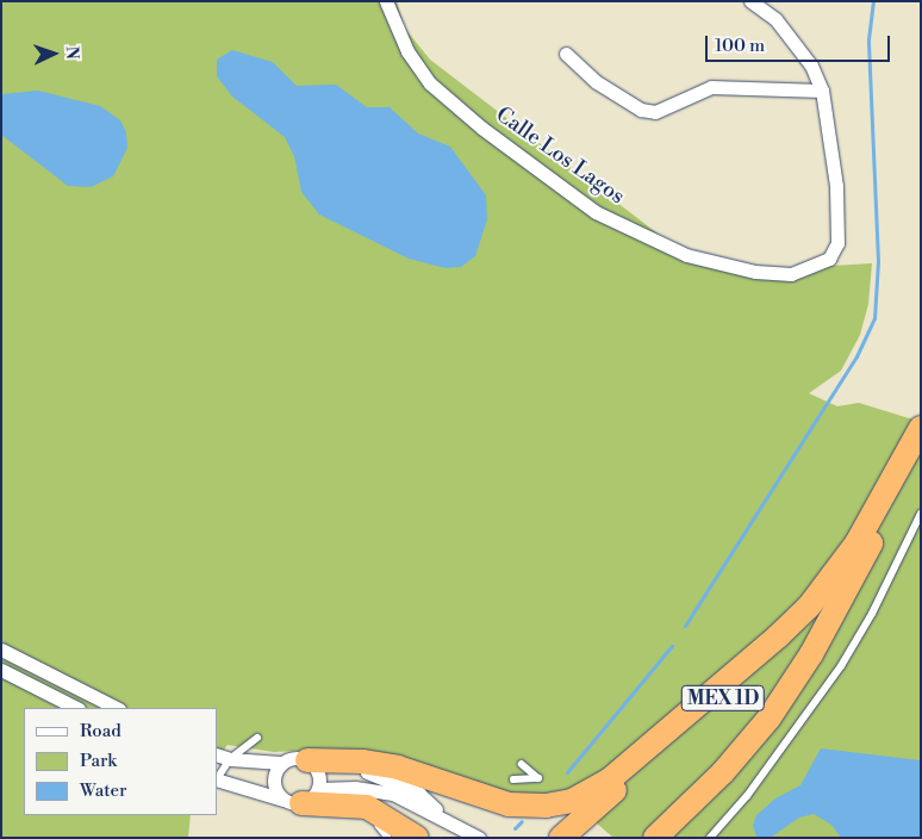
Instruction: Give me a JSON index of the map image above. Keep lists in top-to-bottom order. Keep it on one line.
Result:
{"streets":{"highway":["MEX 1D"],"street":["Calle Los Lagos"]},"legend":["Road","Park","Water"],"scale_bar":"100 m","north":"right"}
